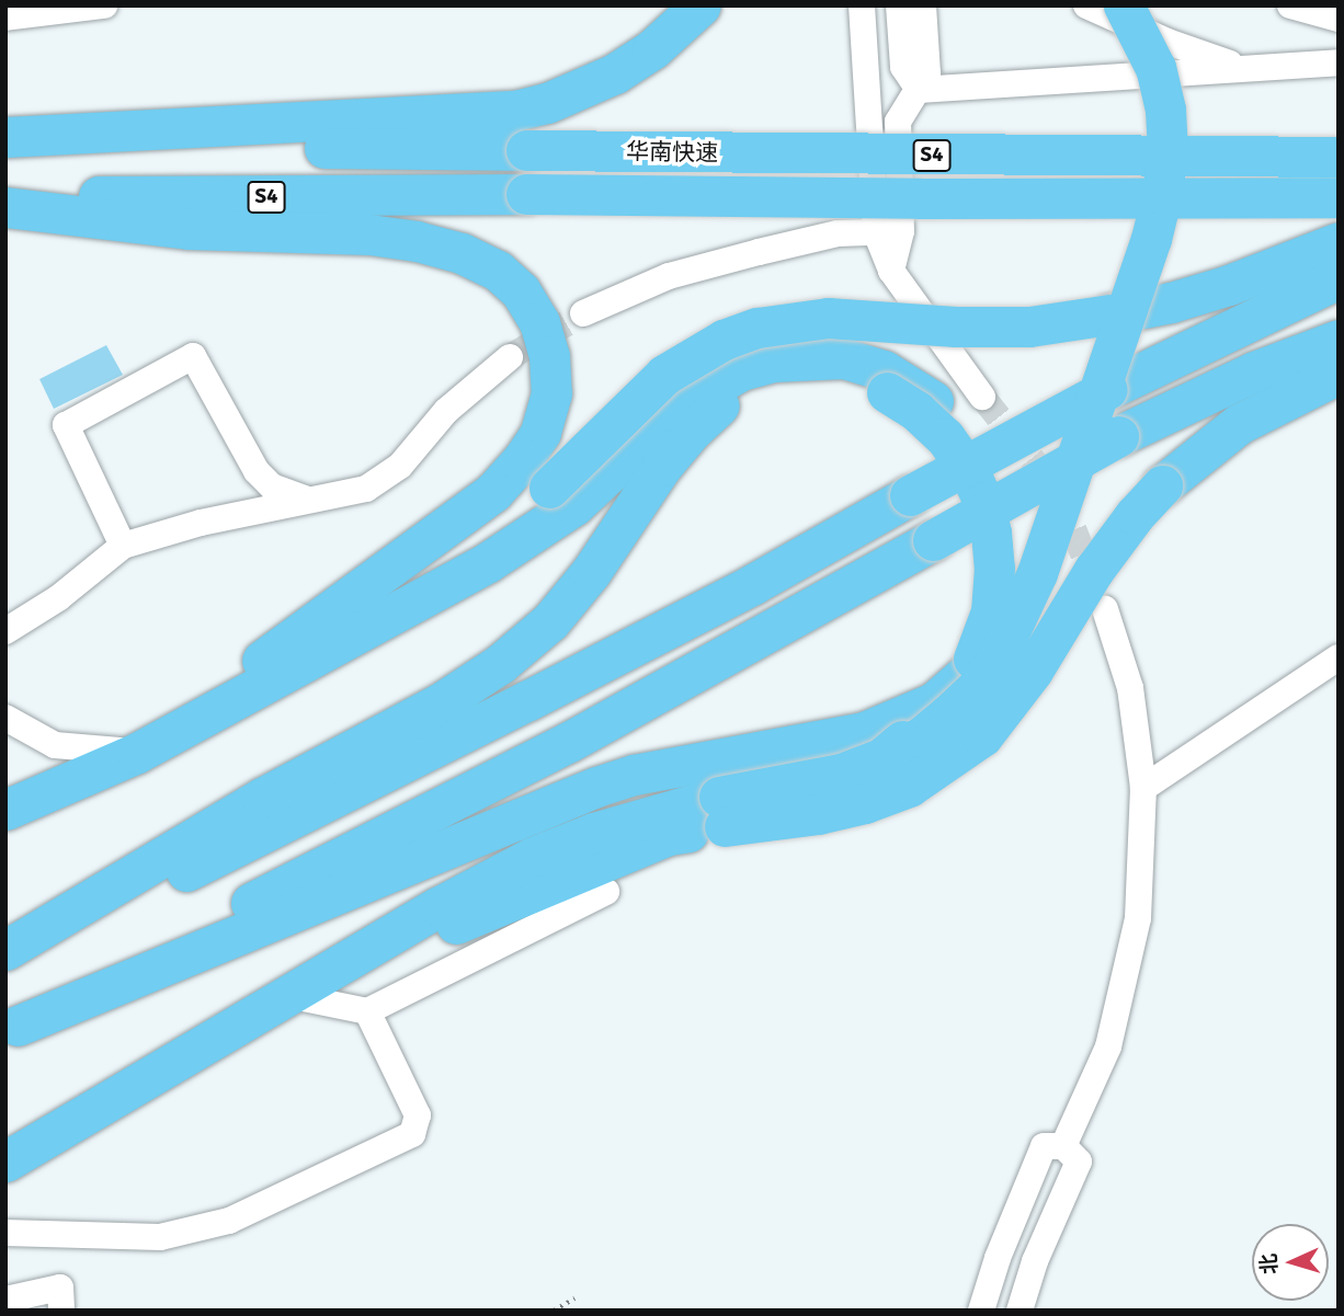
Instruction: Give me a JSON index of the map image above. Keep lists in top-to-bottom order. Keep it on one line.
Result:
{"streets":{"highway":["华南快速","S4"]},"north":"left"}
